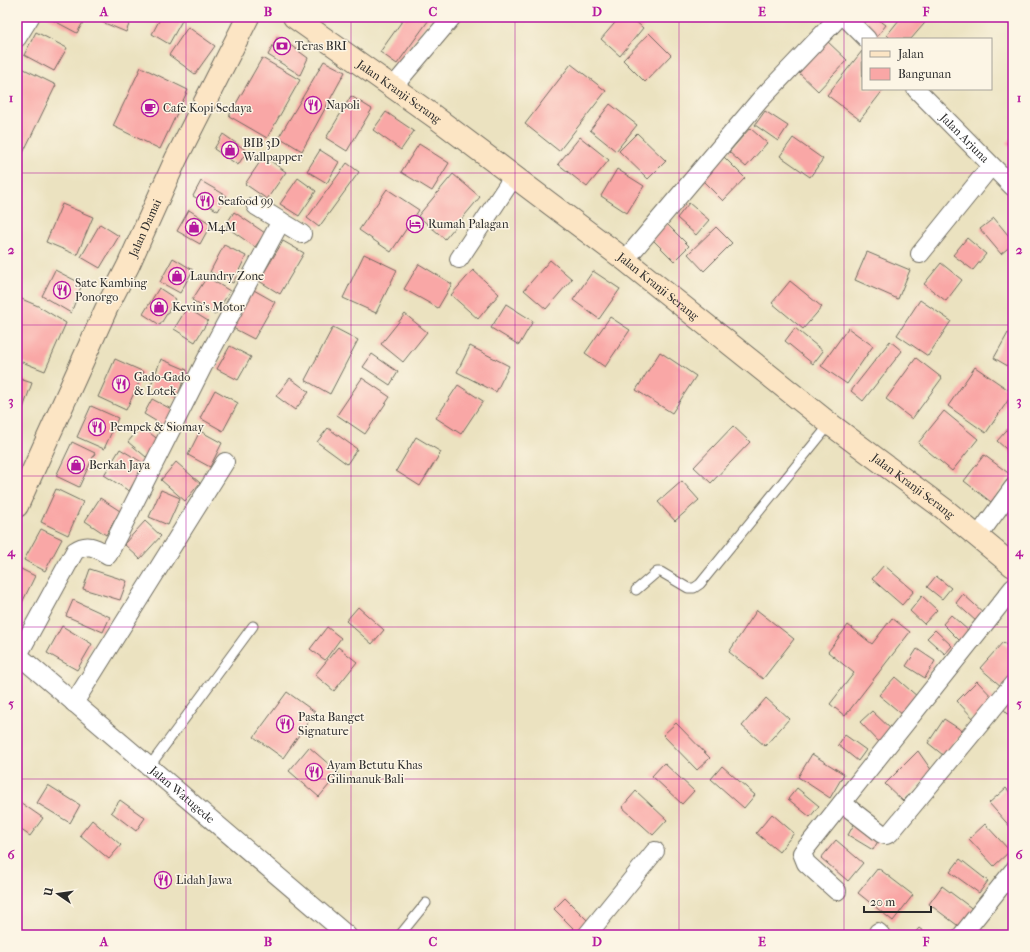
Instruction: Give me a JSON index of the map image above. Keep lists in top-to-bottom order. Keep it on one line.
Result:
{"streets":{"main road":["Jalan Kranji Serang","Jalan Damai"],"street":["Jalan Arjuna","Jalan Watugede"]},"places":{"bank":["Teras BRI"],"restaurant":["Napoli","Seafood 99","Sate Kambing Ponorgo","Gado-Gado & Lotek","Pempek & Siomay","Pasta Banget Signature","Ayam Betutu Khas Gilimanuk Bali","Lidah Jawa"],"cafe":["Cafe Kopi Sedaya"],"shop":["BIB 3D Wallpapper","M4M","Laundry Zone","Kevin's Motor","Berkah Jaya"],"hotel":["Rumah Palagan"]},"legend":["Jalan","Bangunan"],"scale_bar":"20 m","north":"left","grid":{"columns":["A","B","C","D","E","F"],"rows":["1","2","3","4","5","6"]}}
